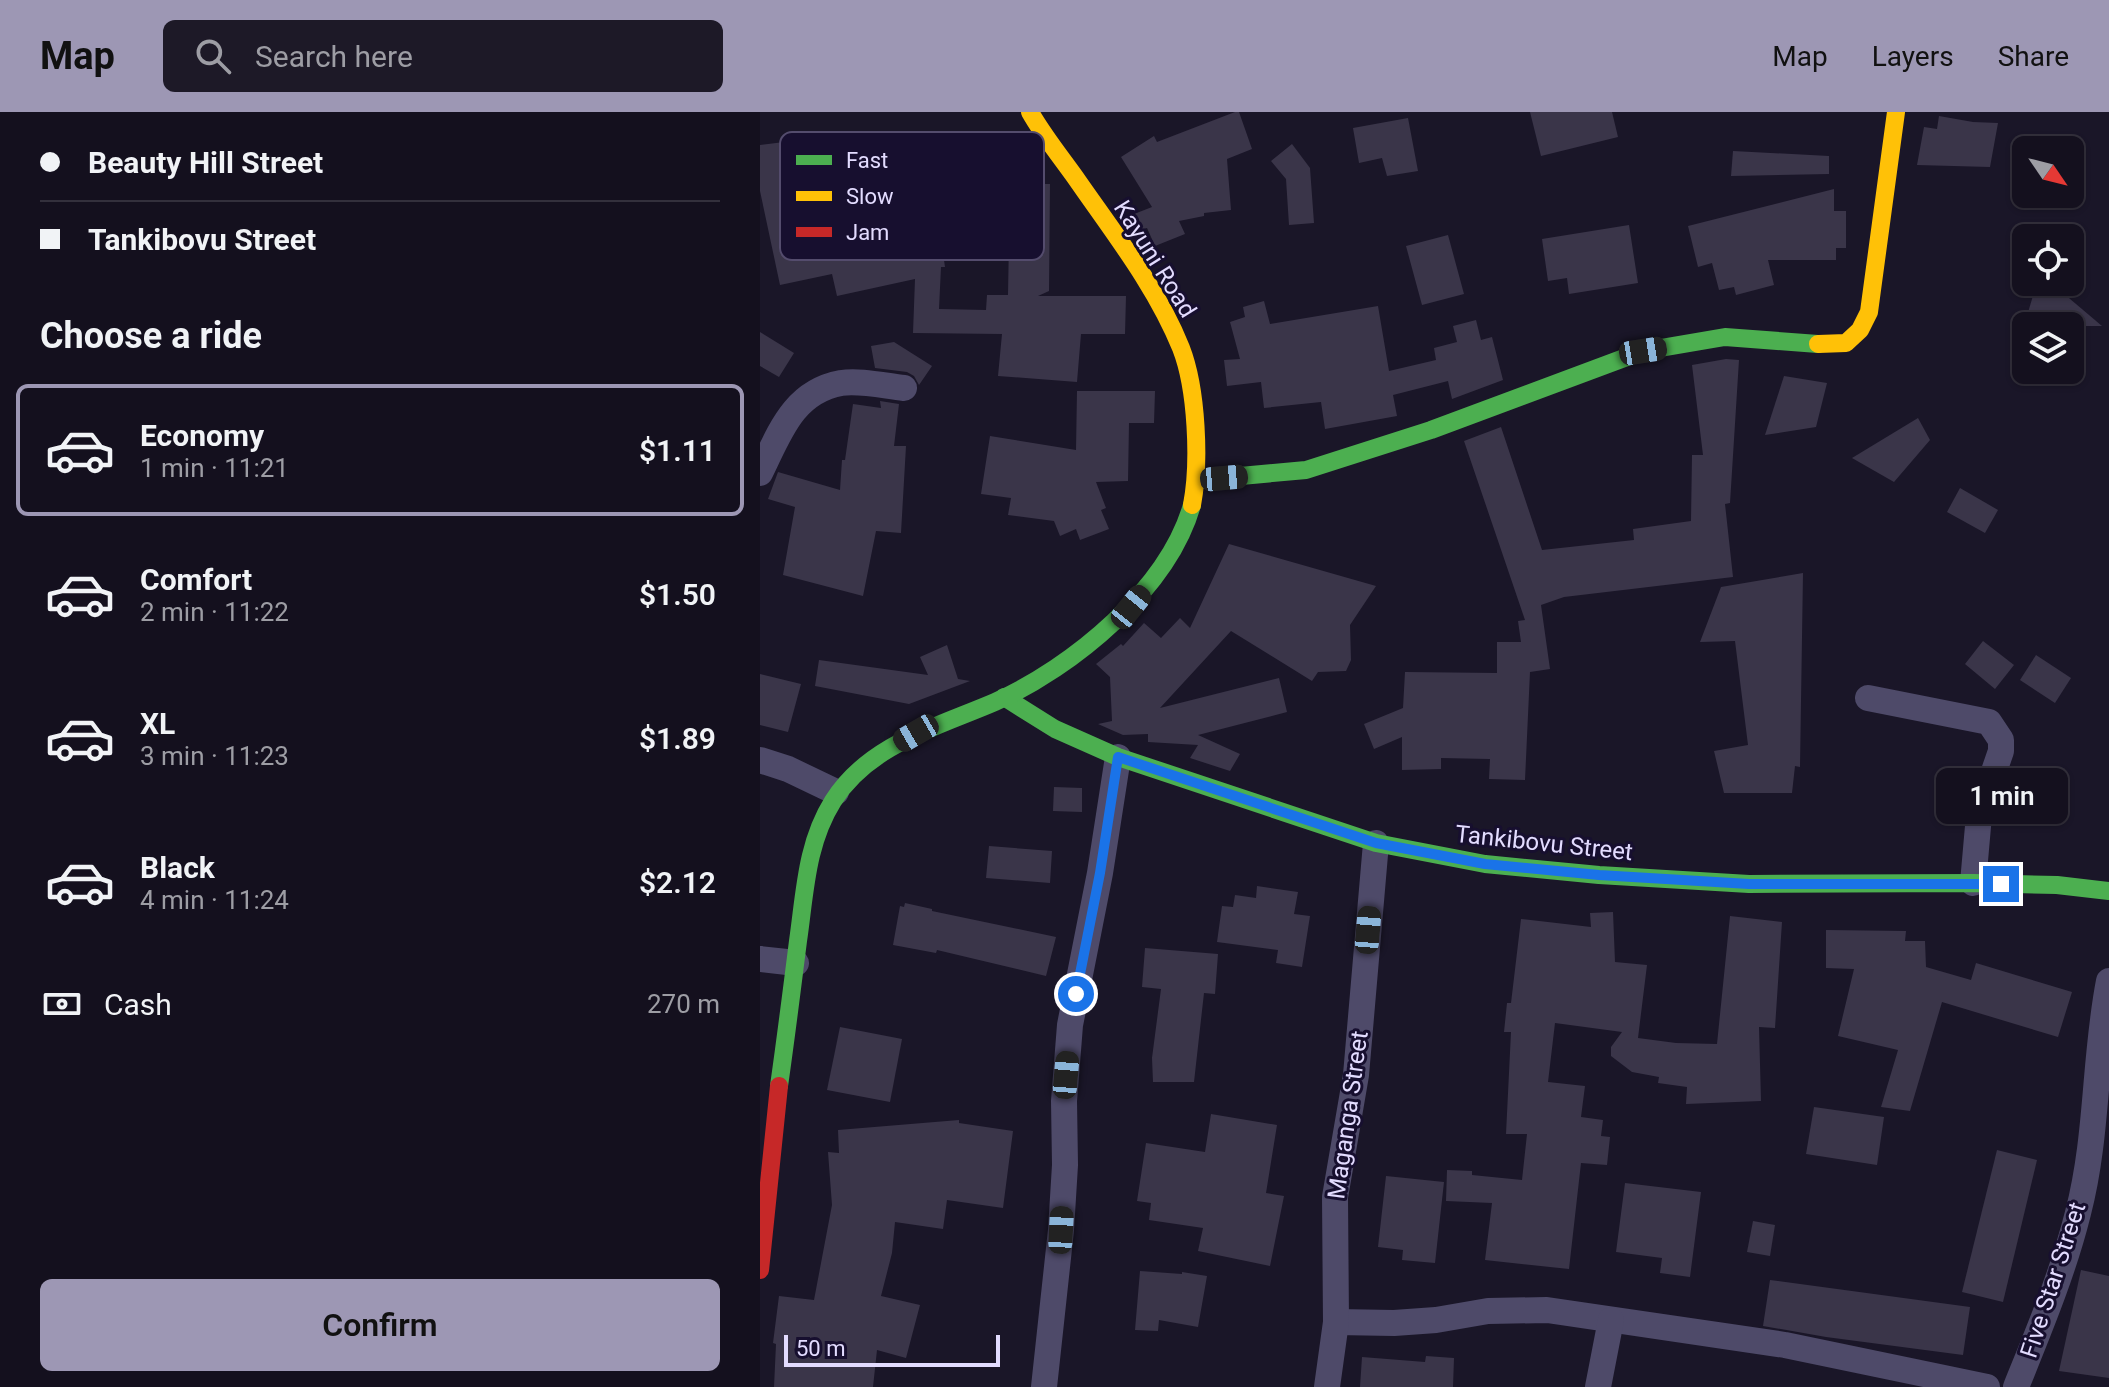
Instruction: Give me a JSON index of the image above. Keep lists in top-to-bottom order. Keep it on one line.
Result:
{"streets":{"street":["Kayuni Road","Tankibovu Street","Maganga Street","Five Star Street"]},"crossings":[["Kayuni Road","Tankibovu Street"],["Tankibovu Street","Maganga Street"]],"legend":["Fast","Slow","Jam"],"scale_bar":"50 m","north":"bottom right","page":{"header":"Map","search":"Search here","nav":["Map","Layers","Share"],"banner":["Beauty Hill Street","Tankibovu Street"],"heading":"Choose a ride","list":[{"name":"Economy","note":"1 min · 11:21","value":"$1.11"},{"name":"Comfort","note":"2 min · 11:22","value":"$1.50"},{"name":"XL","note":"3 min · 11:23","value":"$1.89"},{"name":"Black","note":"4 min · 11:24","value":"$2.12"}],"bubble":"1 min","pay":["Cash","270 m"],"buttons":"Confirm","scale":"50 m"}}
